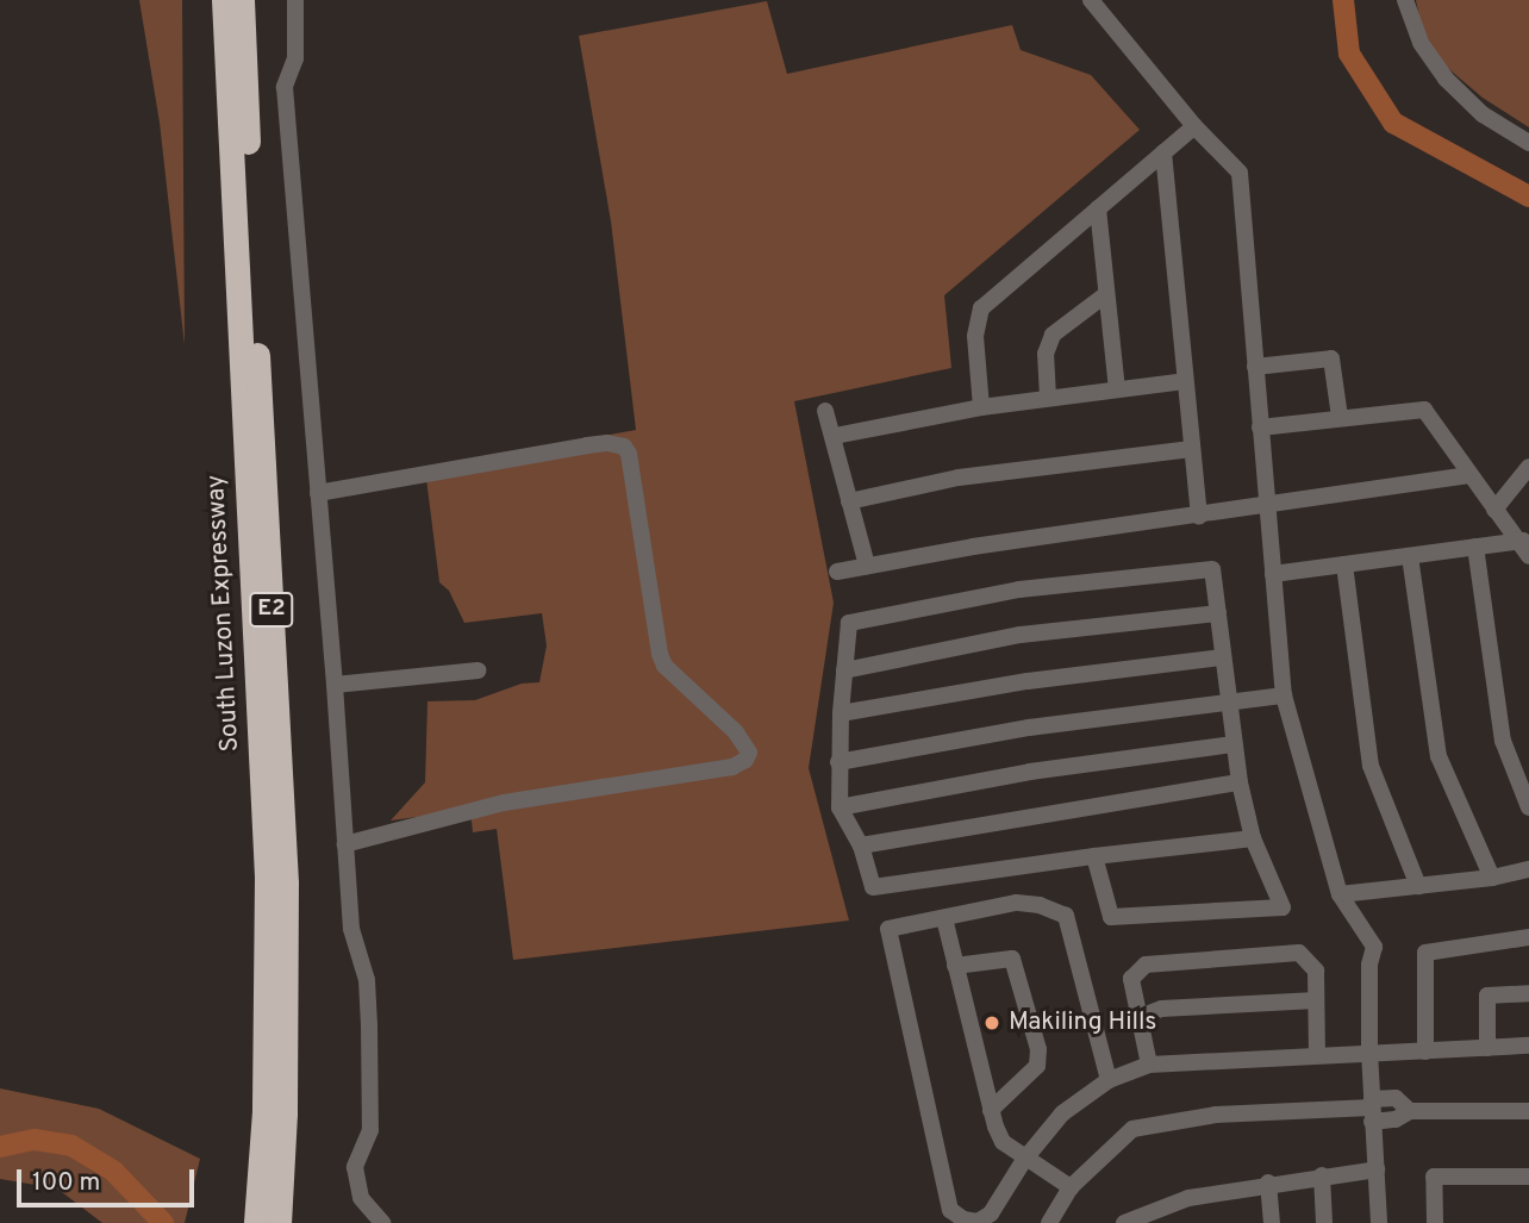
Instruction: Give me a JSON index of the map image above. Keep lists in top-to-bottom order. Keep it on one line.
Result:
{"streets":{"highway":["E2","South Luzon Expressway"]},"places":["Makiling Hills"],"scale_bar":"100 m"}
